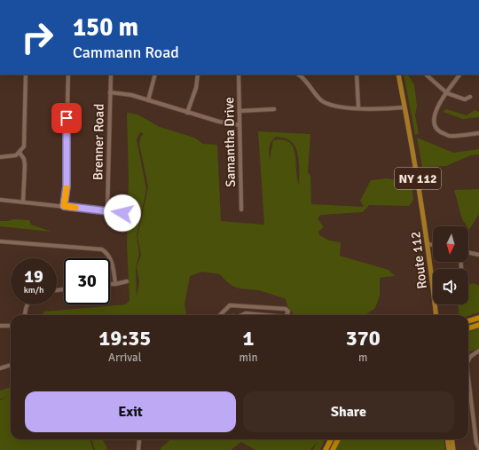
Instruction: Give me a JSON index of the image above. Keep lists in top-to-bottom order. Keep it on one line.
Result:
{"streets":{"main road":["NY 112","Route 112"],"street":["Brenner Road","Samantha Drive"]},"north":"bottom","page":{"turn":["150 m","Cammann Road"],"speed":"19 km/h","limit":"30","eta":["19:35","Arrival","1","min","370","m"],"buttons":["Exit","Share"]}}
